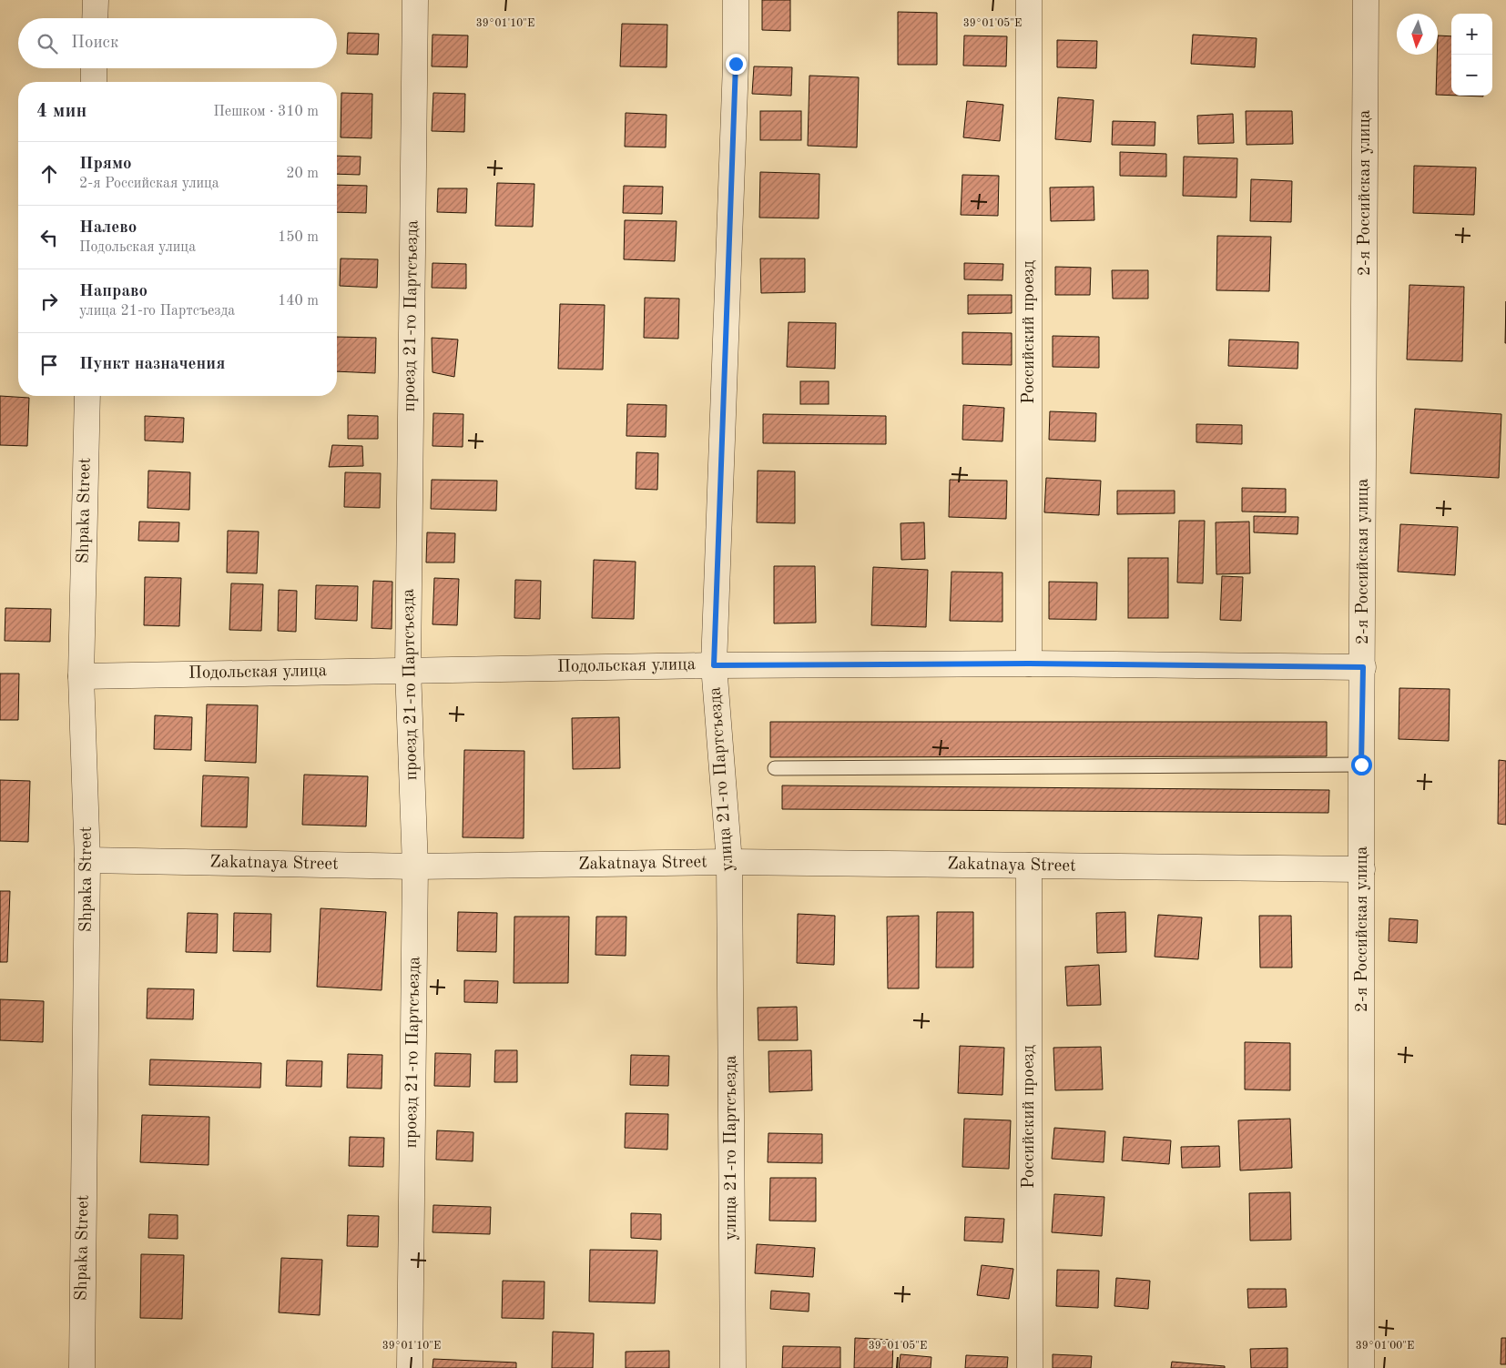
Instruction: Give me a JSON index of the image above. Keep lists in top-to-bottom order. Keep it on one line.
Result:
{"streets":{"street":["2-я Российская улица","проезд 21-го Партсъезда","Российский проезд","Shpaka Street","Подольская улица","улица 21-го Партсъезда","Zakatnaya Street"]},"crossings":[["2-я Российская улица","Подольская улица"],["2-я Российская улица","Zakatnaya Street"],["проезд 21-го Партсъезда","Подольская улица"],["проезд 21-го Партсъезда","Zakatnaya Street"],["Российский проезд","Подольская улица"],["Российский проезд","Zakatnaya Street"],["Shpaka Street","Подольская улица"],["Shpaka Street","Zakatnaya Street"],["Подольская улица","улица 21-го Партсъезда"],["улица 21-го Партсъезда","Zakatnaya Street"]],"north":"bottom","page":{"map_buttons":["+","−"],"search":"Поиск","heading":["4 мин","Пешком · 310 m"],"list":[["Прямо","2-я Российская улица","20 m"],["Налево","Подольская улица","150 m"],["Направо","улица 21-го Партсъезда","140 m"],"Пункт назначения"]},"coordinates":["39°01'10\"E","39°01'05\"E","39°01'00\"E"]}
